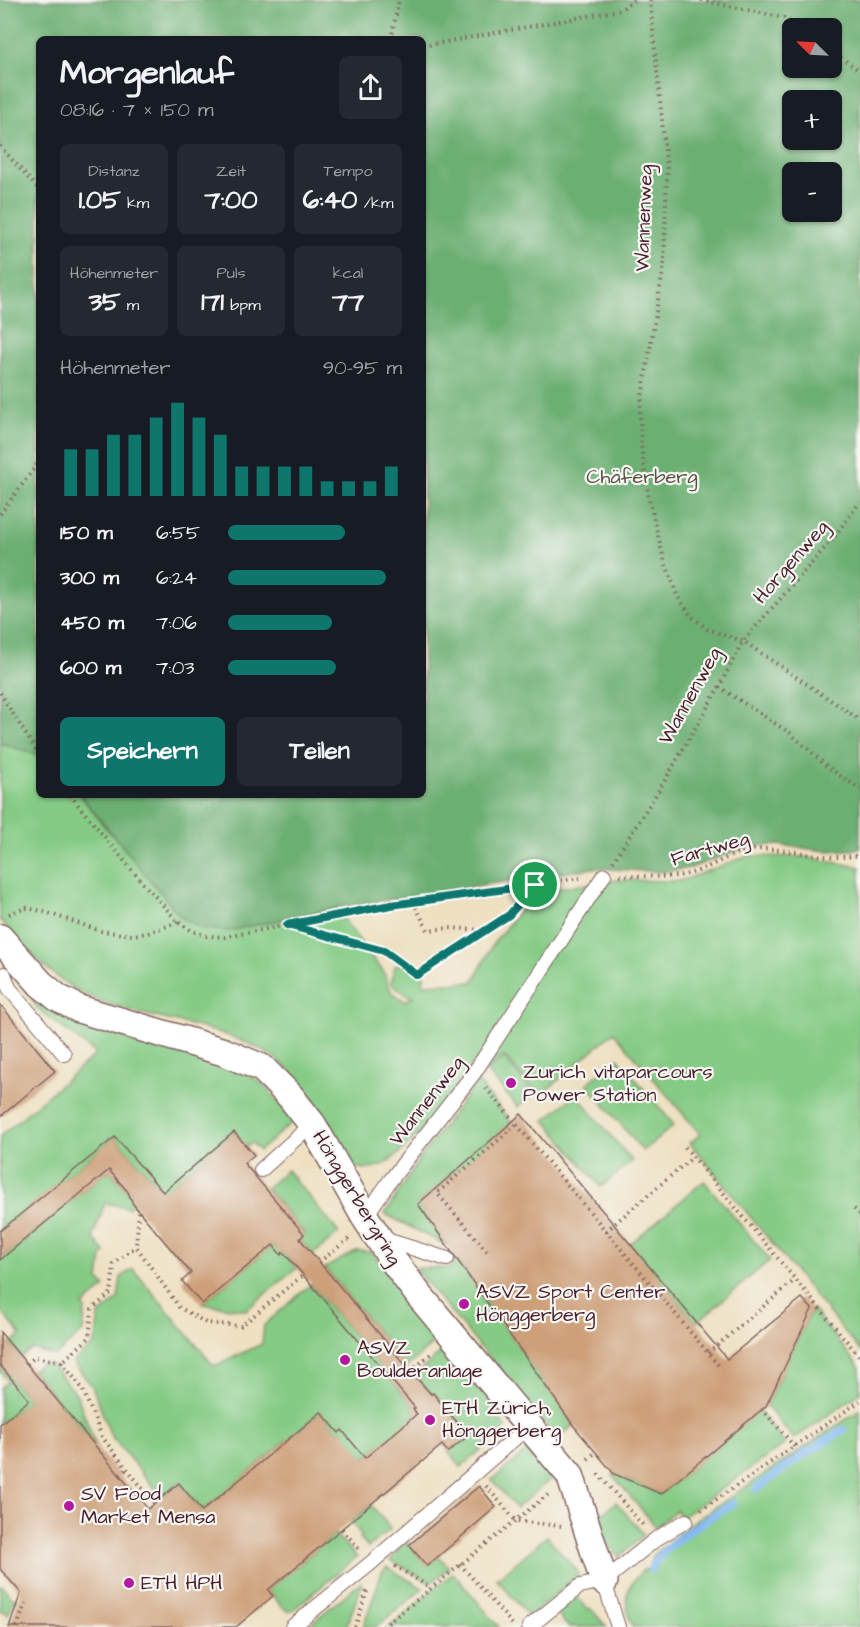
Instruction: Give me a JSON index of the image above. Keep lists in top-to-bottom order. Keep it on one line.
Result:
{"streets":{"street":["Hönggerbergring"],"lane":["Wannenweg"],"path":["Horgenweg","Fartweg"]},"crossings":[["Wannenweg","Horgenweg"],["Wannenweg","Fartweg"],["Wannenweg","Hönggerbergring"]],"parks":["Chäferberg"],"places":["Zurich vitaparcours Power Station","ASVZ Sport Center Hönggerberg","ASVZ Boulderanlage","ETH Zürich, Hönggerberg","SV Food Market Mensa","ETH HPH"],"north":"top left","page":{"map_buttons":["+","−"],"heading":["Morgenlauf","08:16 · 7 × 150 m"],"stats":[["Distanz","1.05 km"],["Zeit","7:00"],["Tempo","6:40 /km"],["Höhenmeter","35 m"],["Puls","171 bpm"],["kcal","77"]],"chart":["Höhenmeter","90–95 m"],"list":[{"name":"150 m","note":"6:55"},{"name":"300 m","note":"6:24"},{"name":"450 m","note":"7:06"},{"name":"600 m","note":"7:03"}],"buttons":["Speichern","Teilen"]}}
